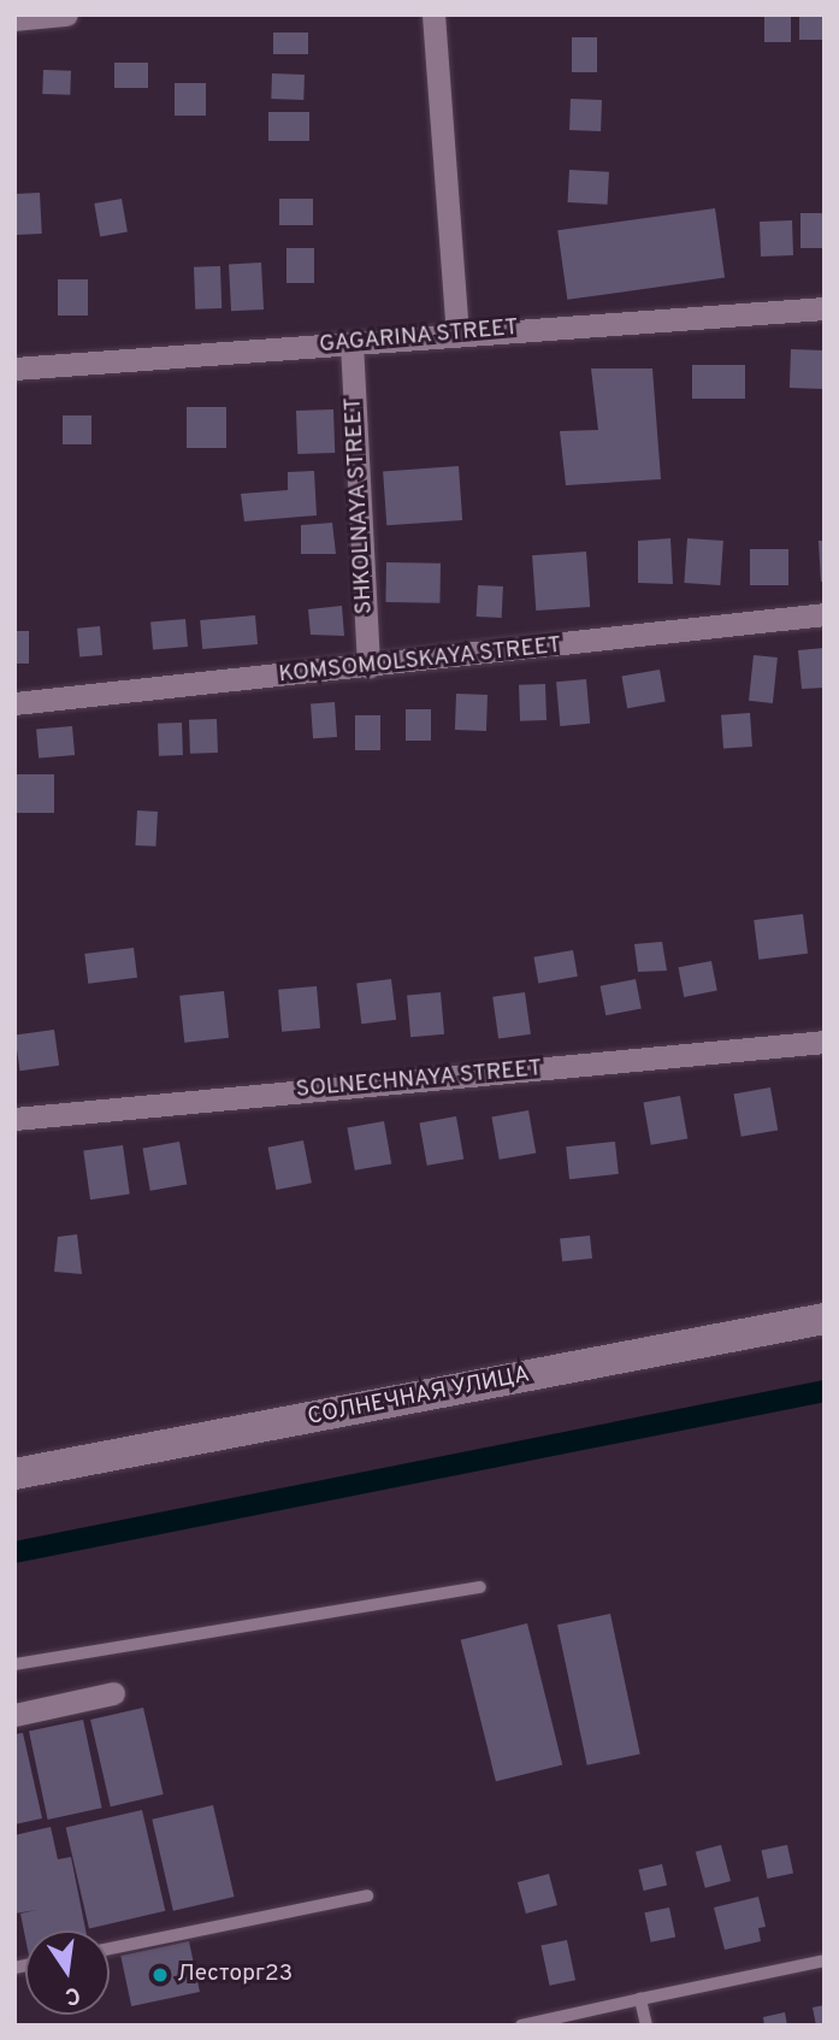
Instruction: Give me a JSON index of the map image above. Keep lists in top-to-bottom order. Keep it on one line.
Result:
{"streets":{"main road":["СОЛНЕЧНАЯ УЛИЦА"],"street":["GAGARINA STREET","SHKOLNAYA STREET","KOMSOMOLSKAYA STREET","SOLNECHNAYA STREET"]},"crossings":[["GAGARINA STREET","SHKOLNAYA STREET"],["SHKOLNAYA STREET","KOMSOMOLSKAYA STREET"]],"places":["Лесторг23"],"north":"bottom"}
